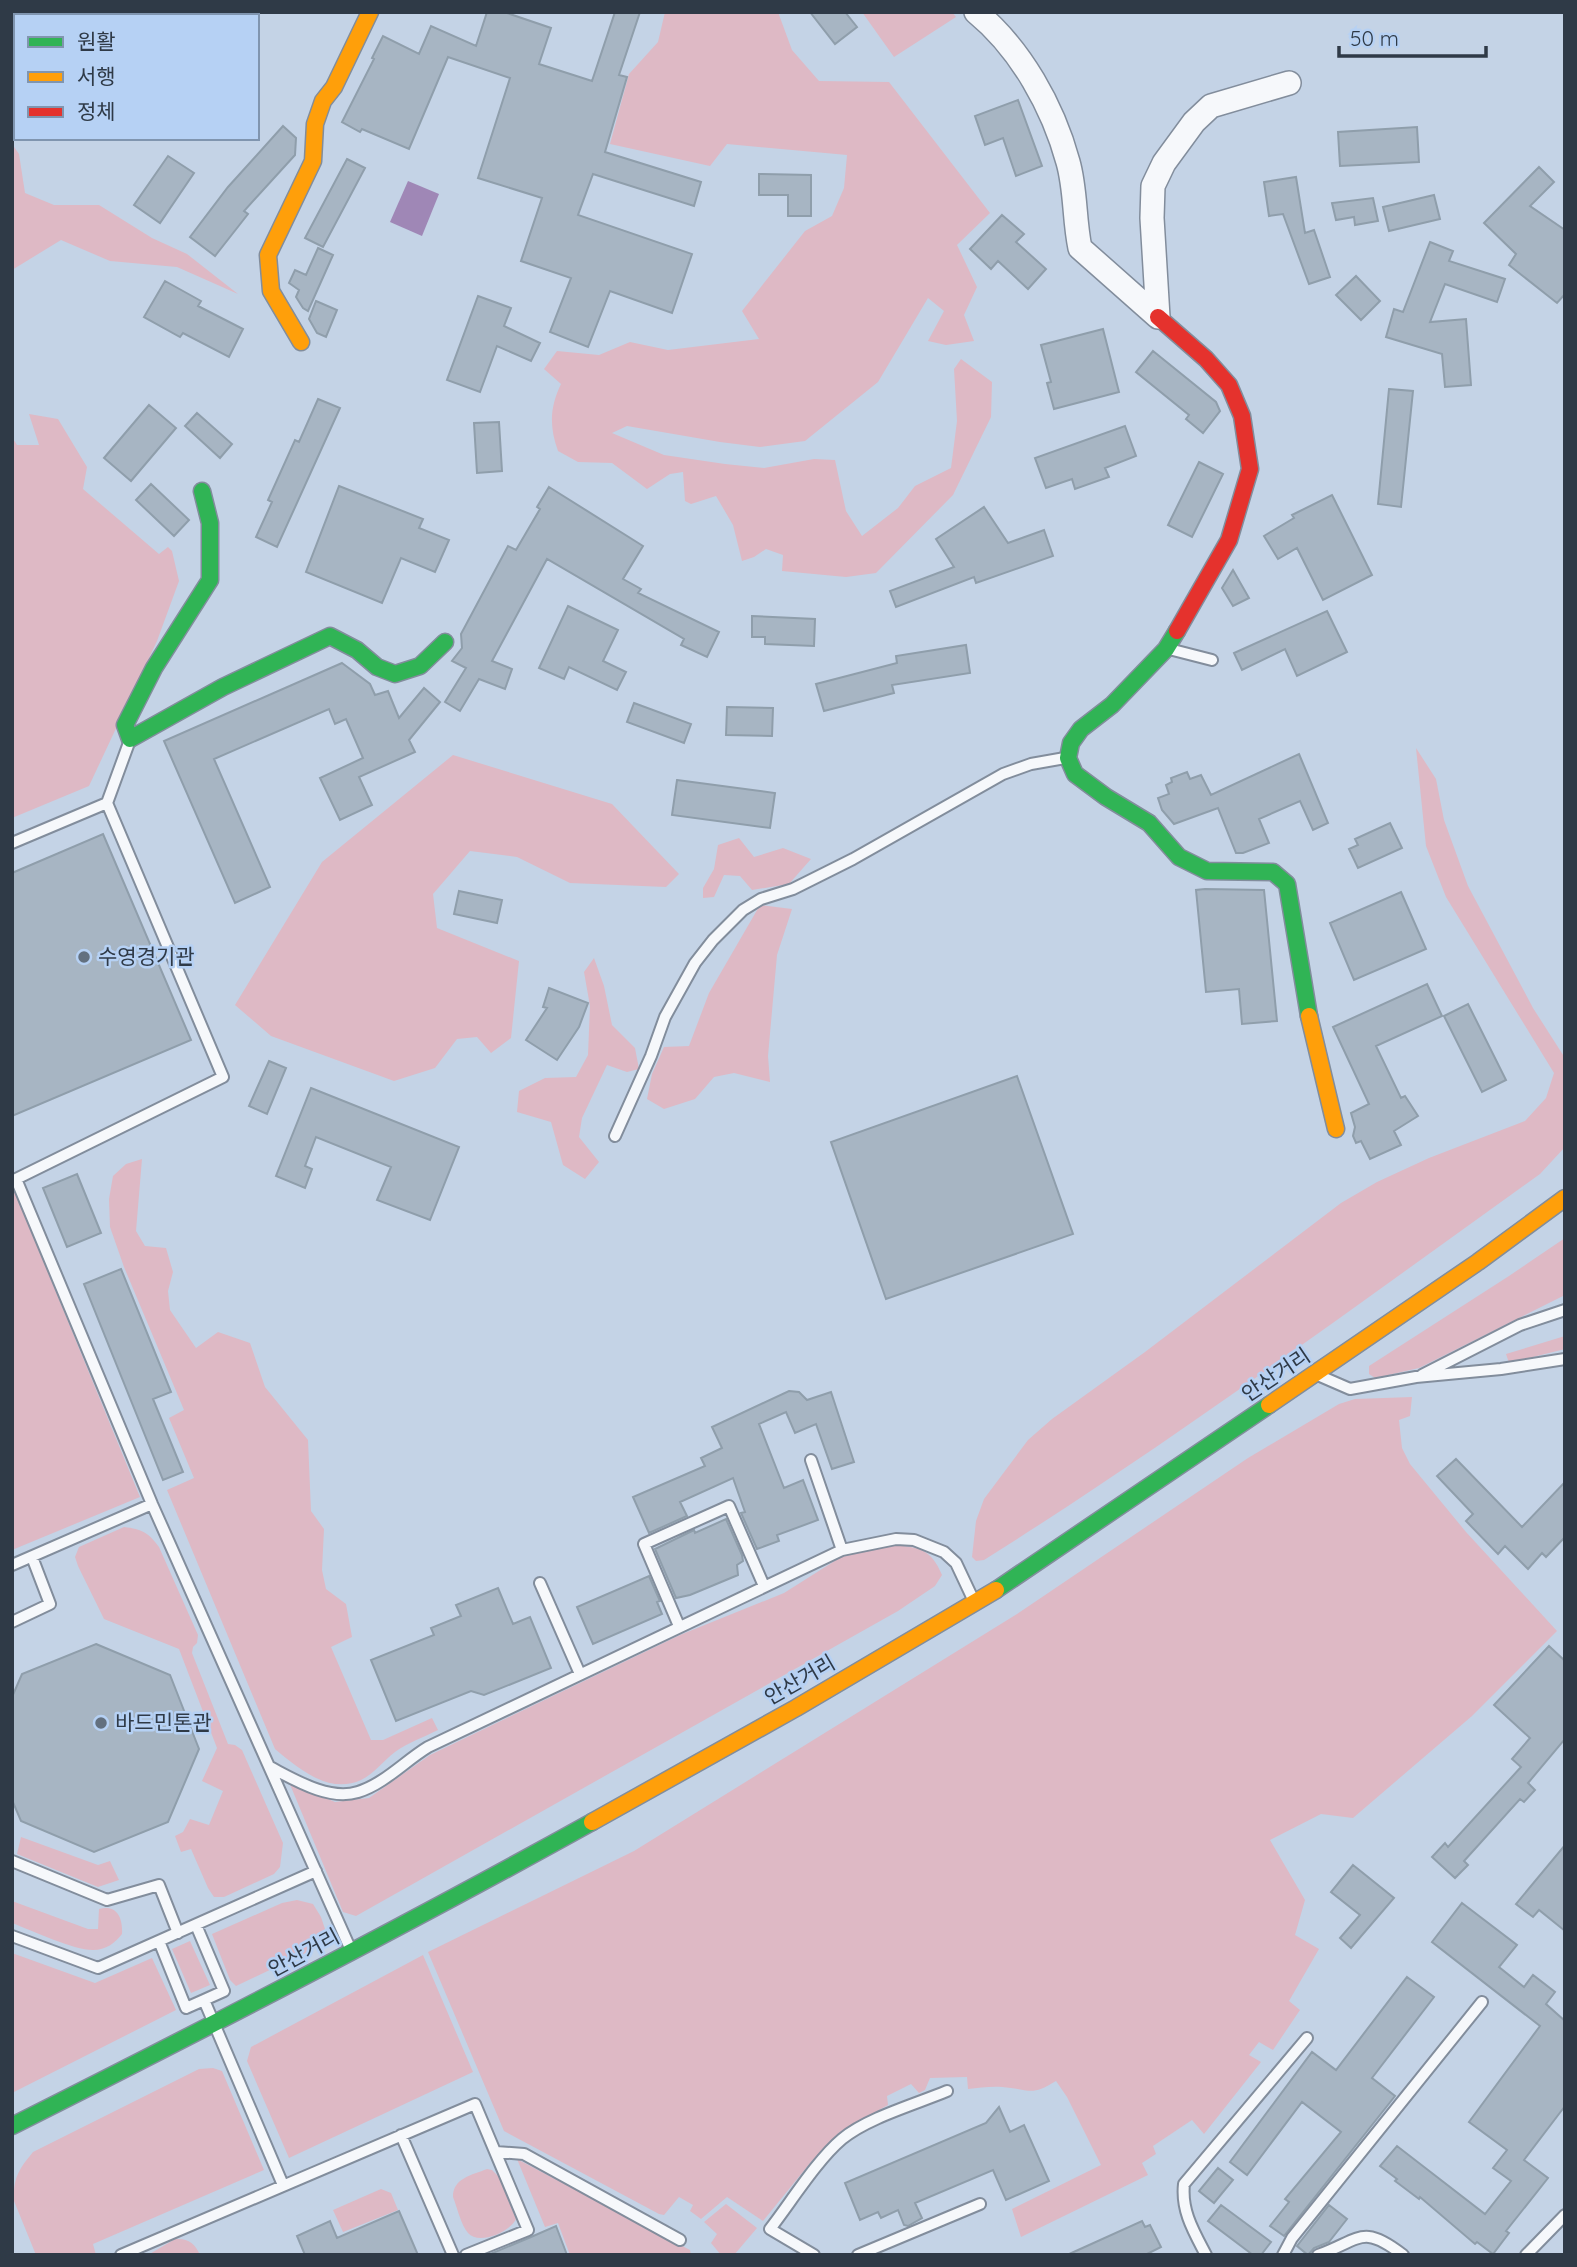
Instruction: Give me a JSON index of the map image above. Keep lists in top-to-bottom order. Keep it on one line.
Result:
{"streets":{"street":["안산거리"]},"places":["수영경기관","바드민톤관"],"legend":["원활","서행","정체"],"scale_bar":"50 m"}
